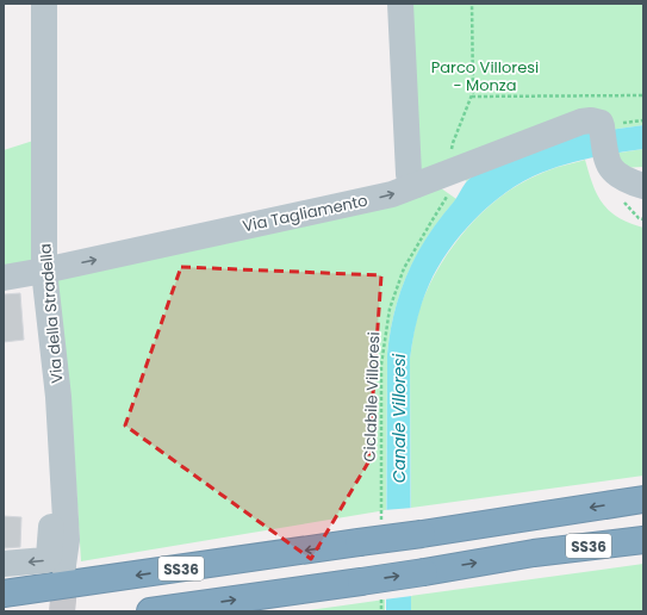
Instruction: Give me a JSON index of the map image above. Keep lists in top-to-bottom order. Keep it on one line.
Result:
{"streets":{"highway":["SS36"],"street":["Via Tagliamento","Via della Stradella"],"path":["Ciclabile Villoresi"]},"crossings":[["Via Tagliamento","Via della Stradella"],["Via Tagliamento","Ciclabile Villoresi"]],"one_way":["Via Tagliamento"],"water":["Canale Villoresi"],"parks":["Parco Villoresi - Monza"]}
